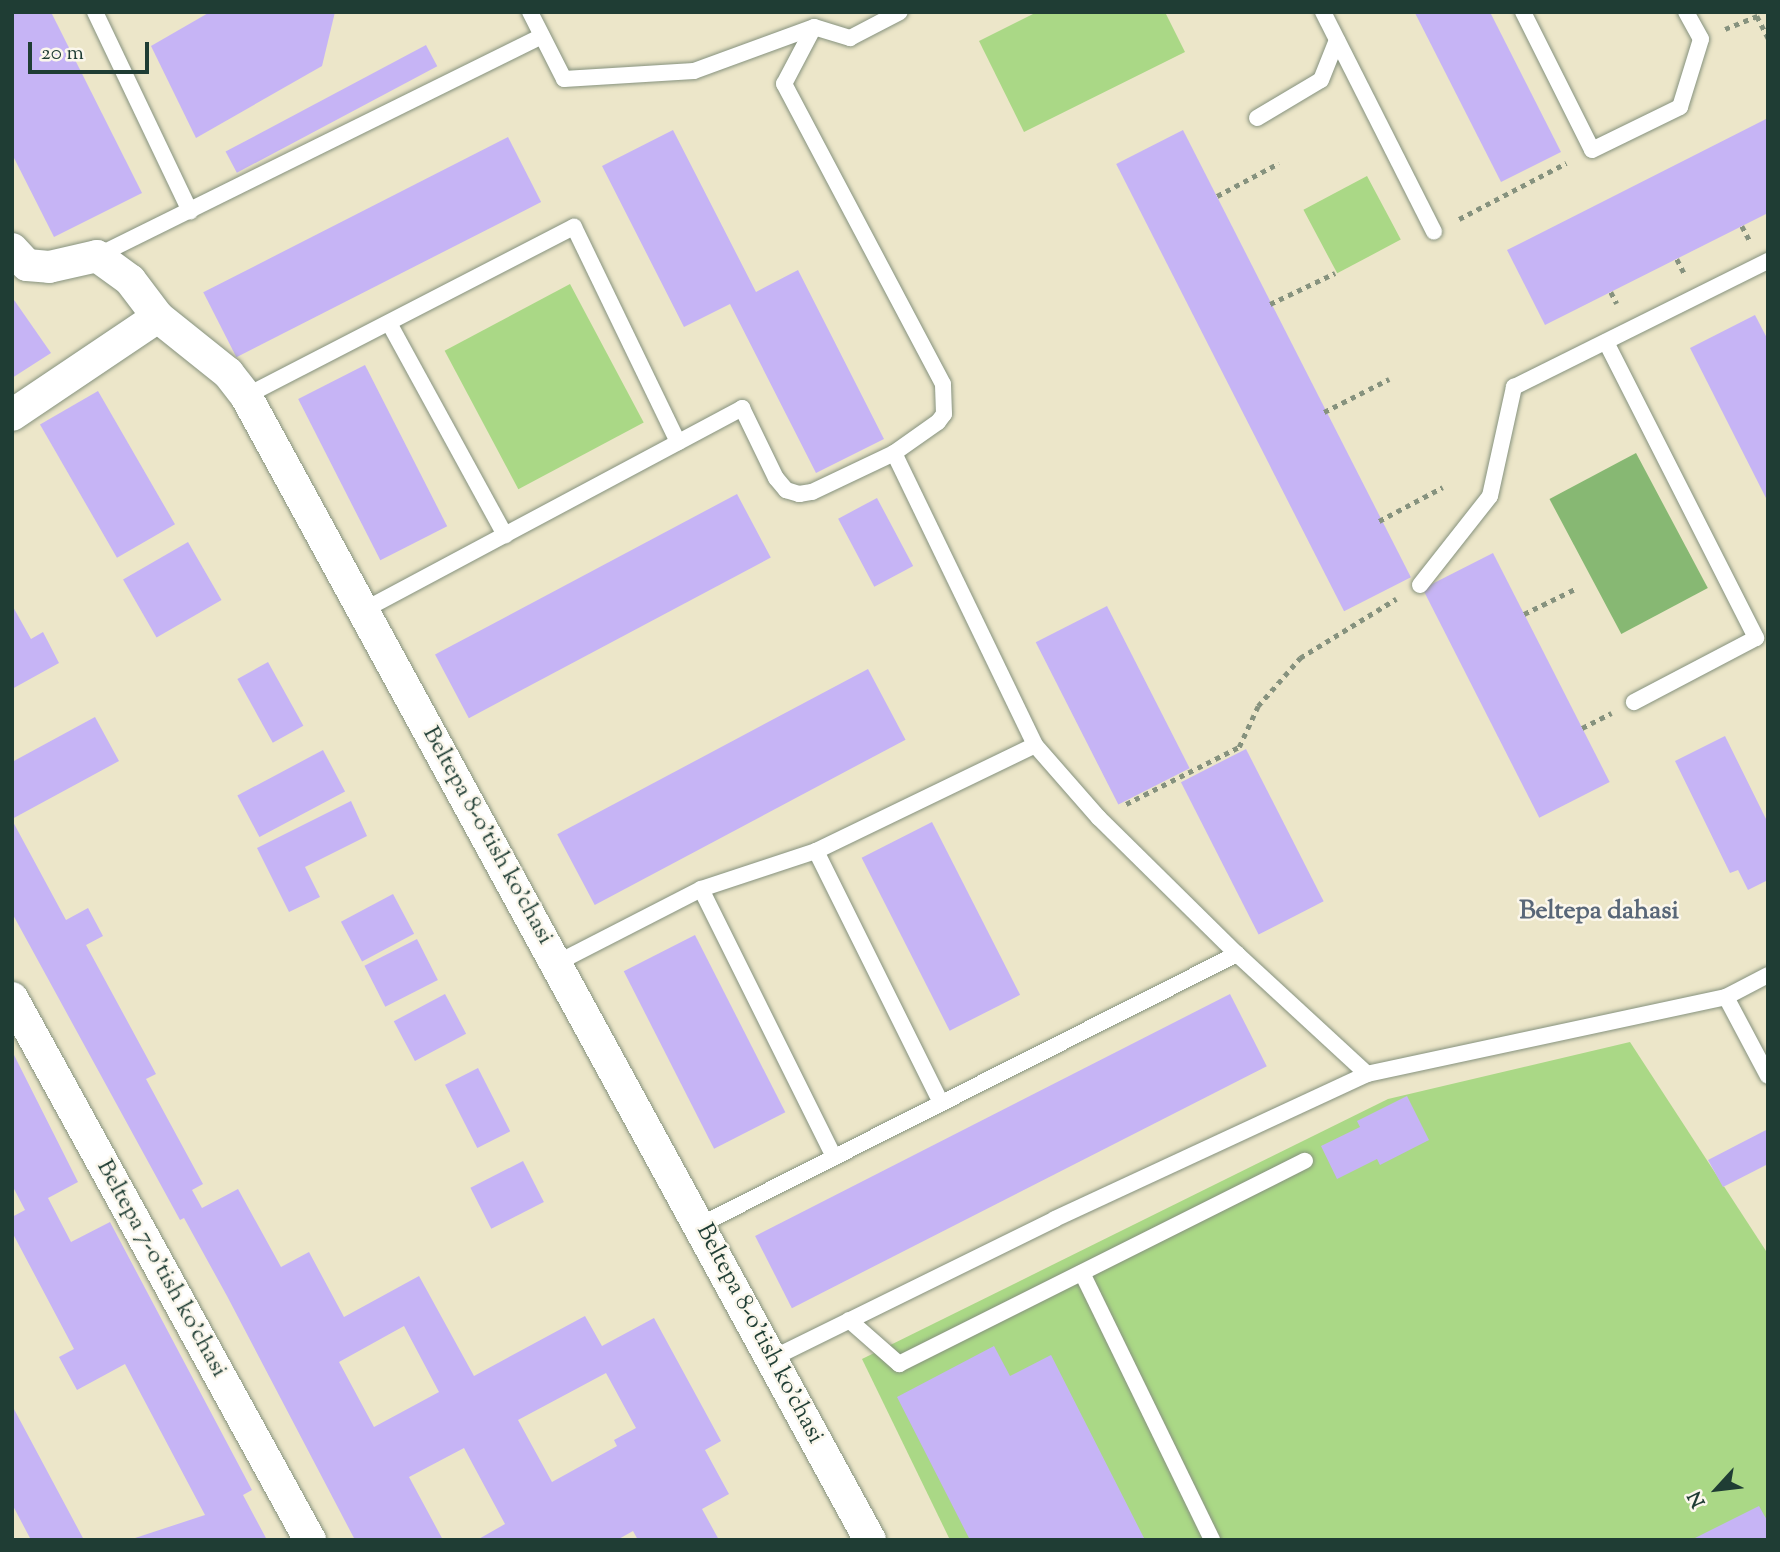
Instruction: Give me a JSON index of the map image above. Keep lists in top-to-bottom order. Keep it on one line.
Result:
{"streets":{"street":["Beltepa 8-o'tish ko'chasi","Beltepa 7-o'tish ko'chasi"]},"districts":["Beltepa dahasi"],"scale_bar":"20 m","north":"bottom left"}
